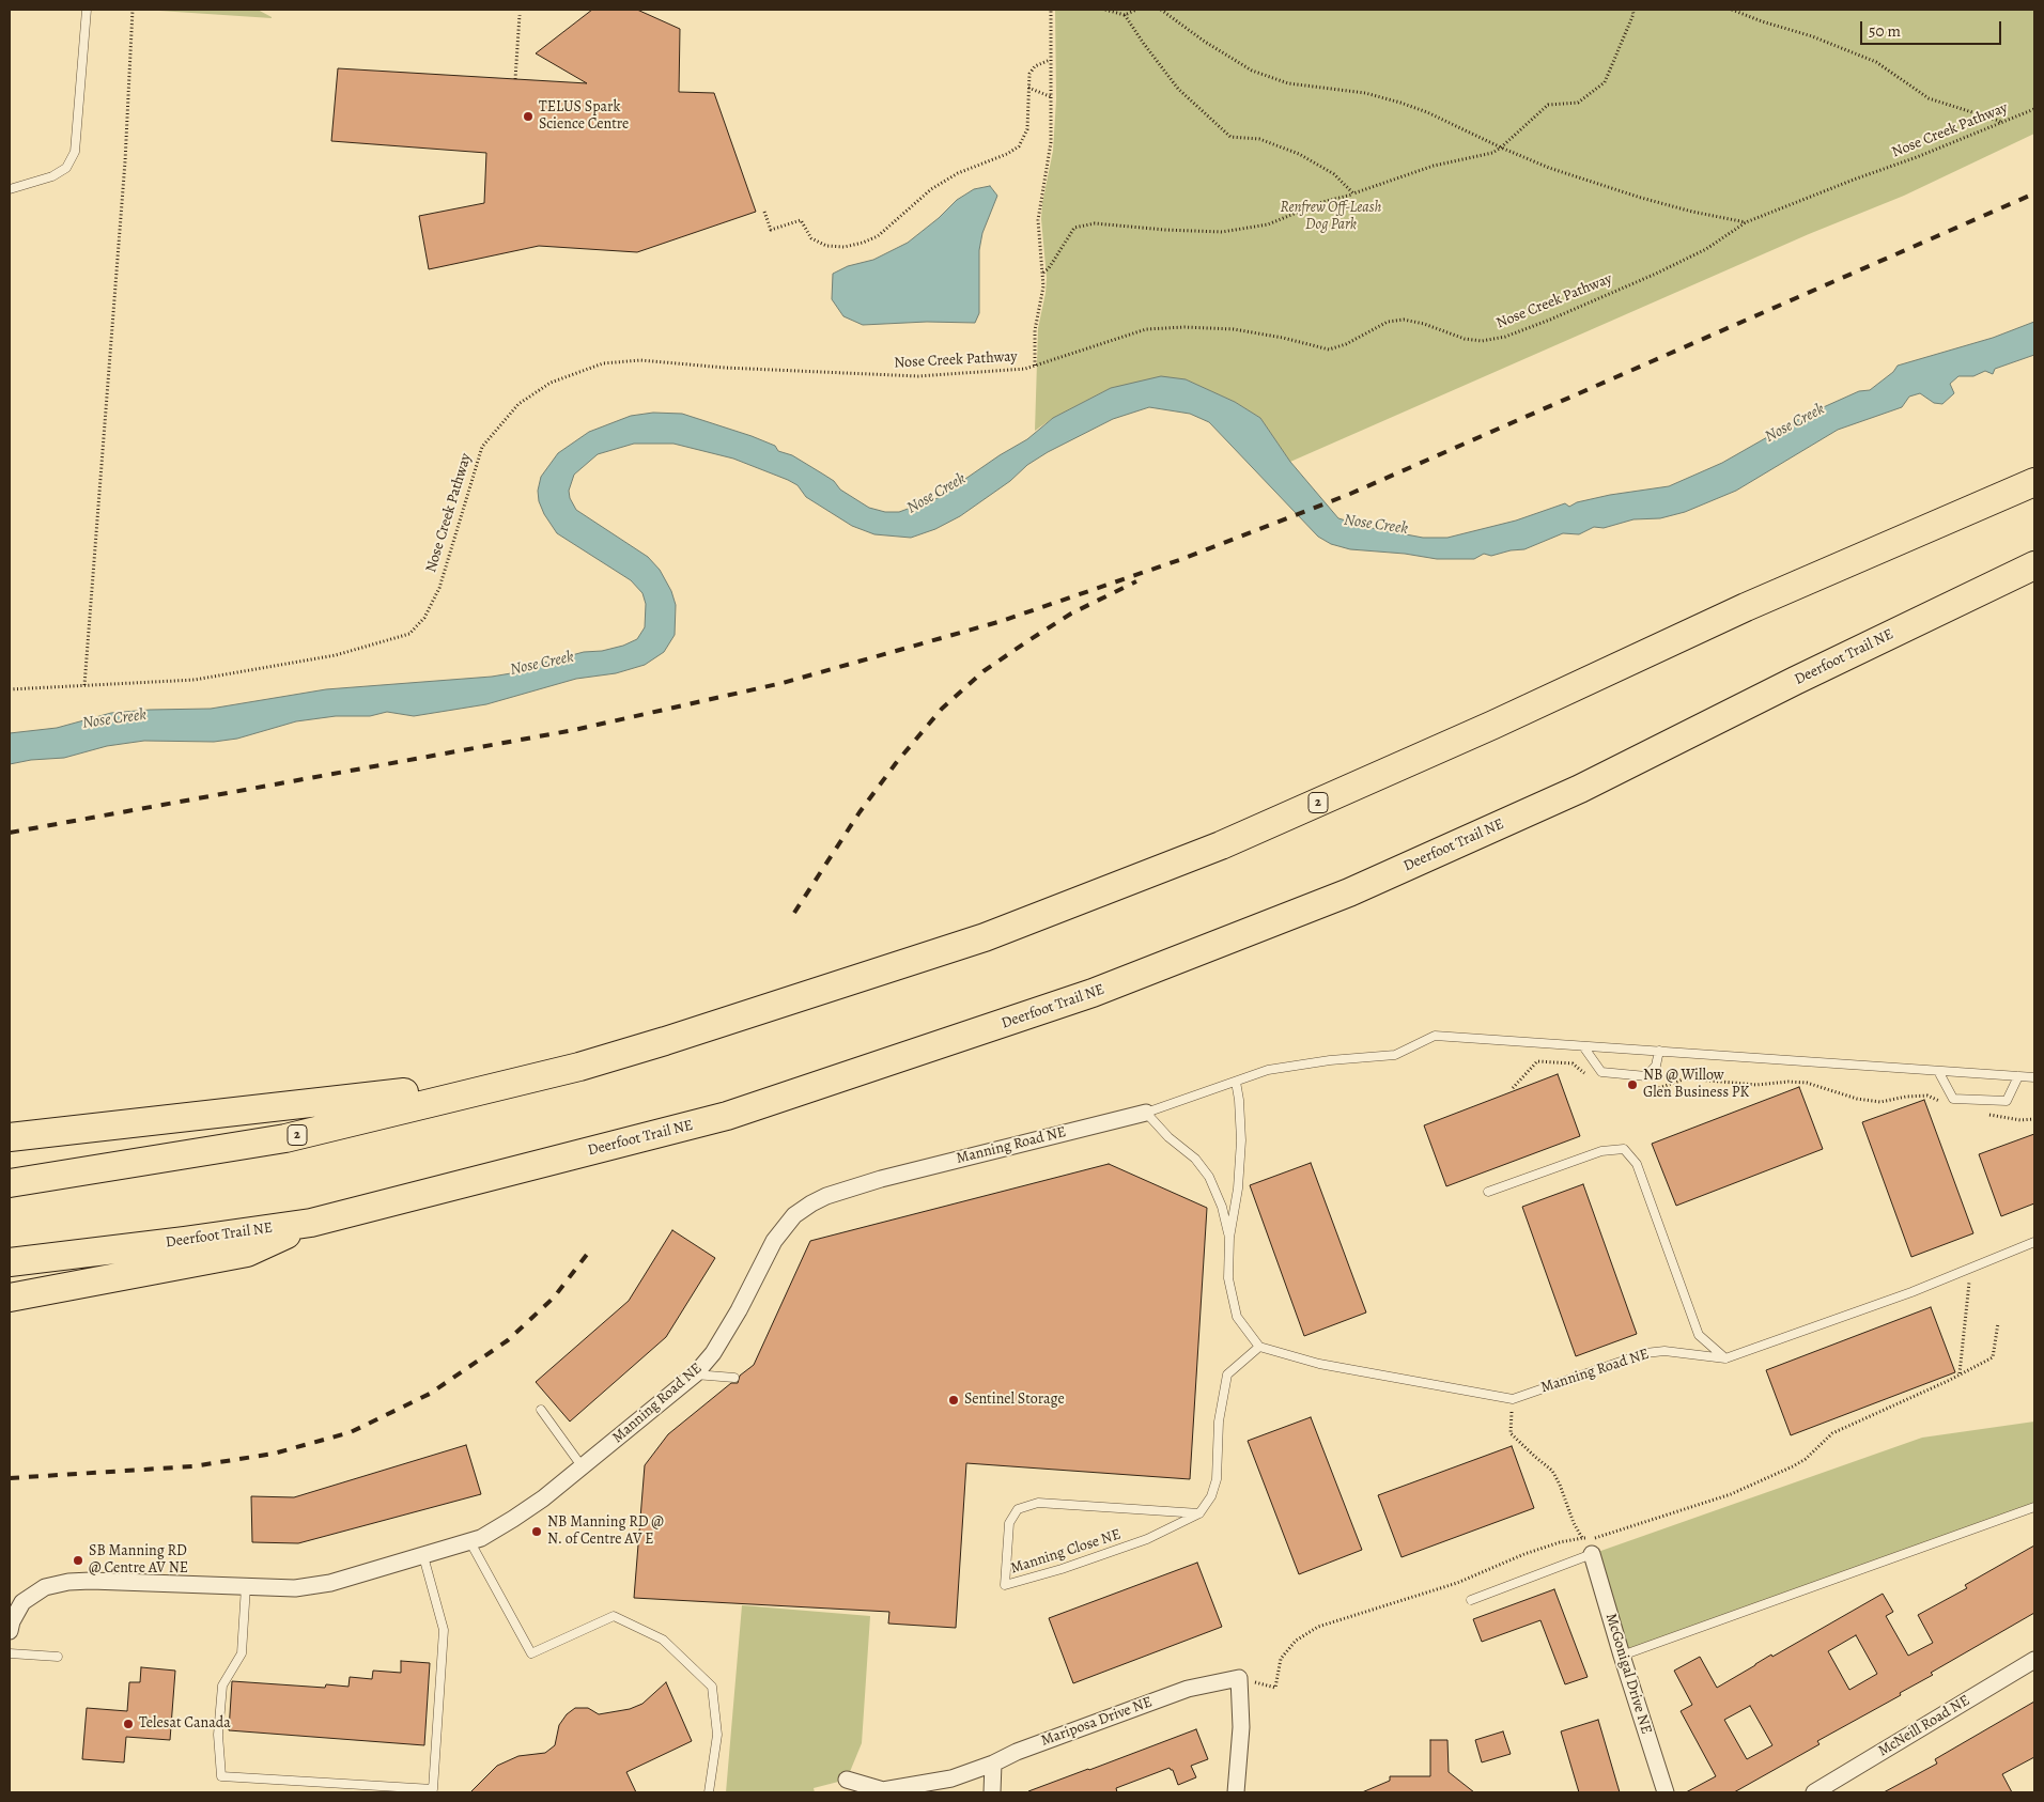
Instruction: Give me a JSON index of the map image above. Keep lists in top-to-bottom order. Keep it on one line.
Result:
{"streets":{"highway":["Deerfoot Trail NE","2"],"street":["Manning Road NE","McGonigal Drive NE","Mariposa Drive NE","McNeill Road NE"],"lane":["Manning Close NE"],"path":["Nose Creek Pathway"]},"water":["Nose Creek"],"parks":["Renfrew Off-Leash Dog Park"],"places":["TELUS Spark Science Centre","NB @ Willow Glen Business PK","Sentinel Storage","NB Manning RD @ N. of Centre AV E","SB Manning RD @ Centre AV NE","Telesat Canada"],"scale_bar":"50 m"}
